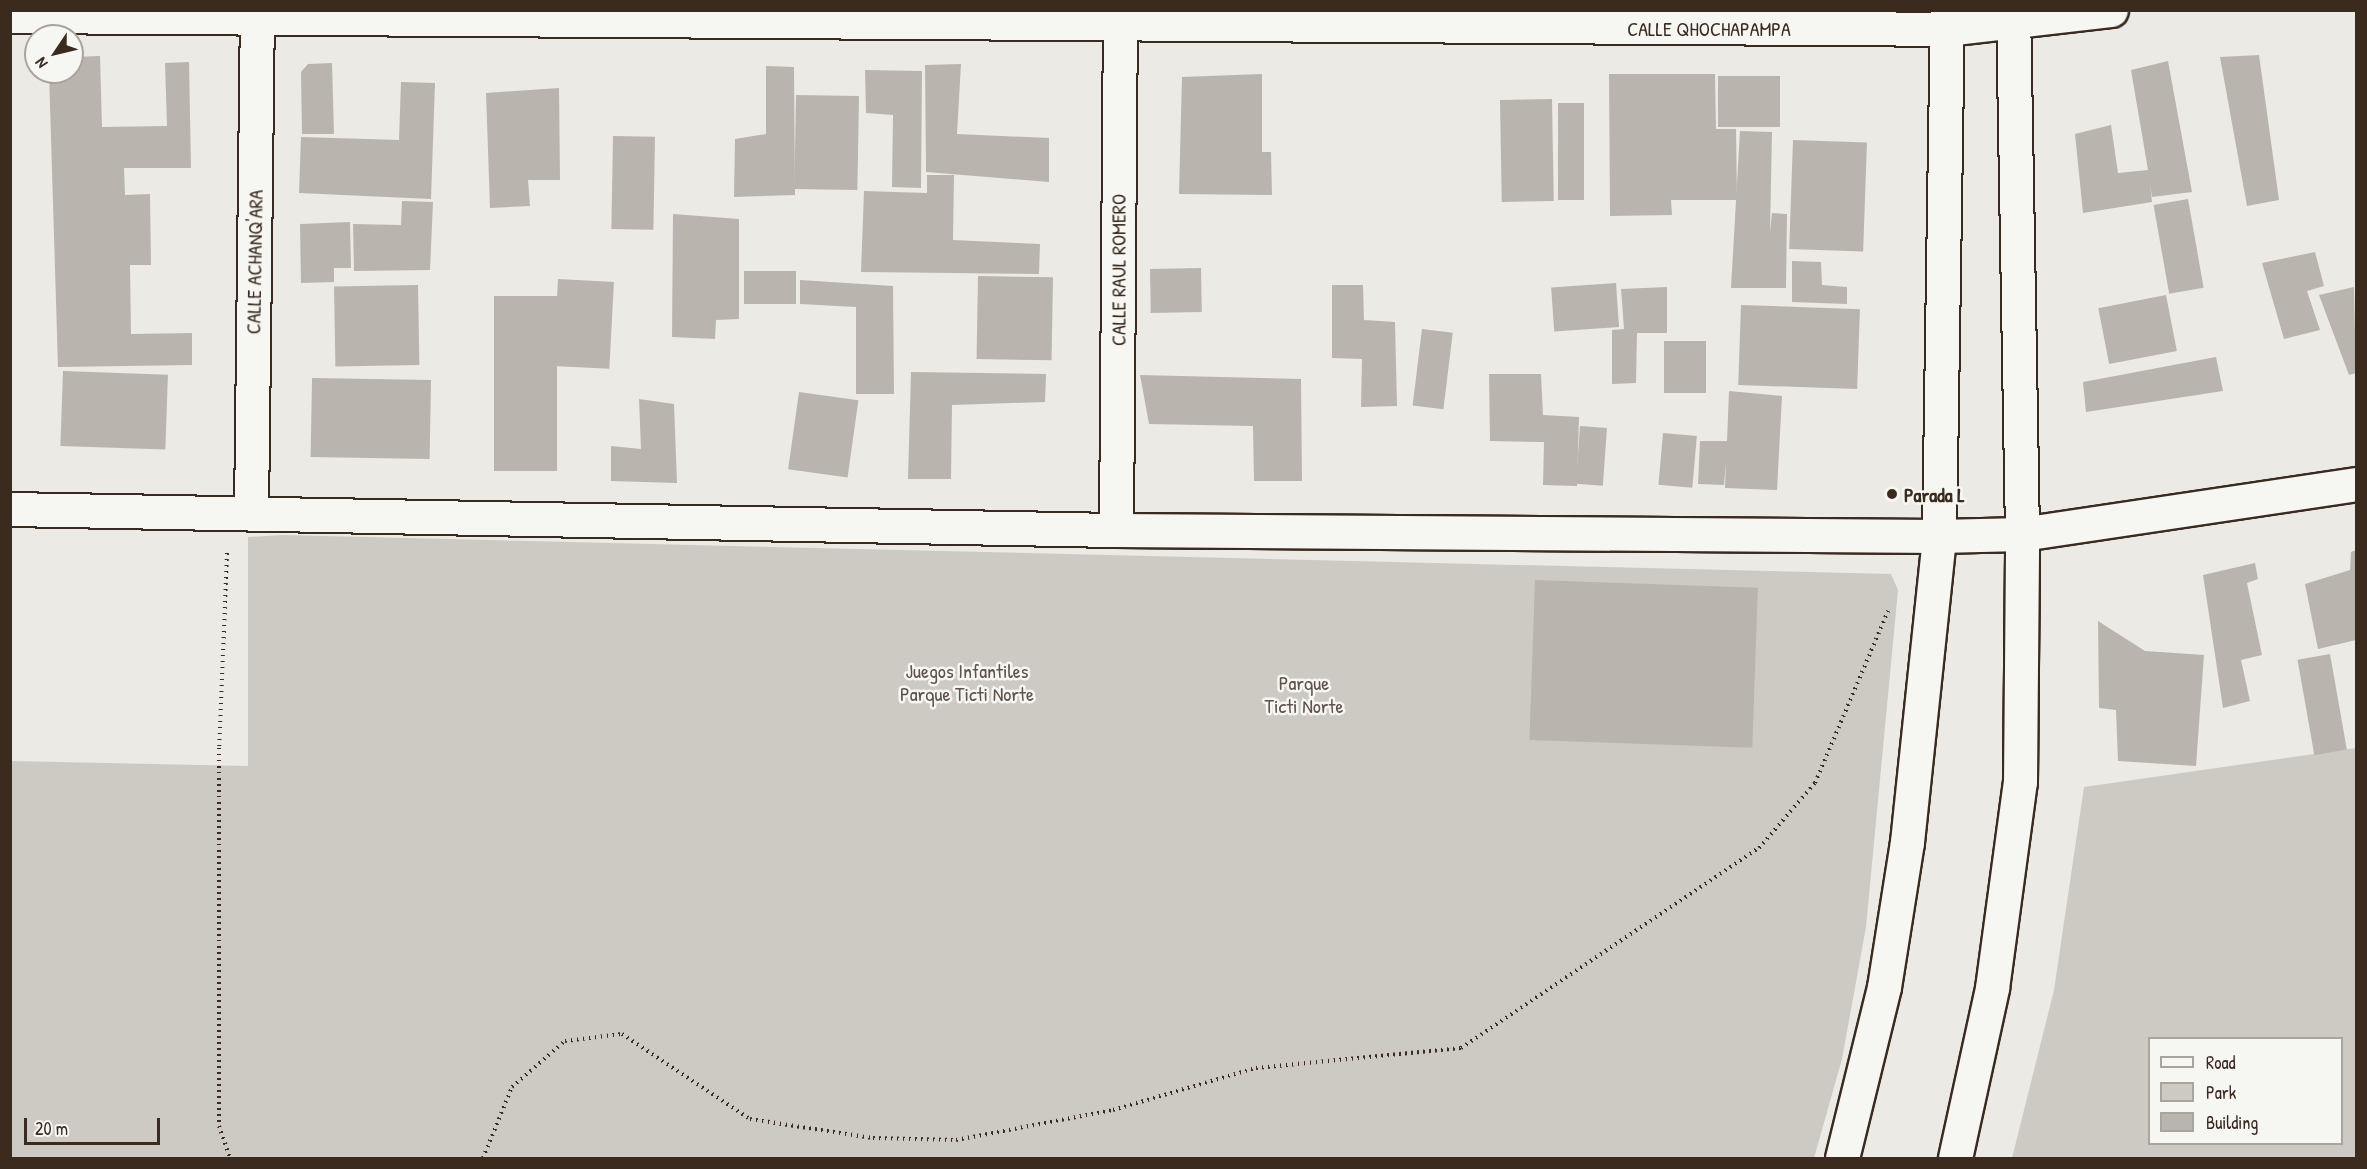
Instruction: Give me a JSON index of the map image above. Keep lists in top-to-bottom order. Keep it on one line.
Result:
{"streets":{"street":["CALLE QHOCHAPAMPA","CALLE ACHANQ'ARA","CALLE RAUL ROMERO"]},"crossings":[["CALLE QHOCHAPAMPA","CALLE ACHANQ'ARA"],["CALLE QHOCHAPAMPA","CALLE RAUL ROMERO"]],"parks":["Juegos Infantiles Parque Ticti Norte","Parque Ticti Norte"],"places":["Parada L"],"legend":["Road","Park","Building"],"scale_bar":"20 m","north":"bottom left"}
